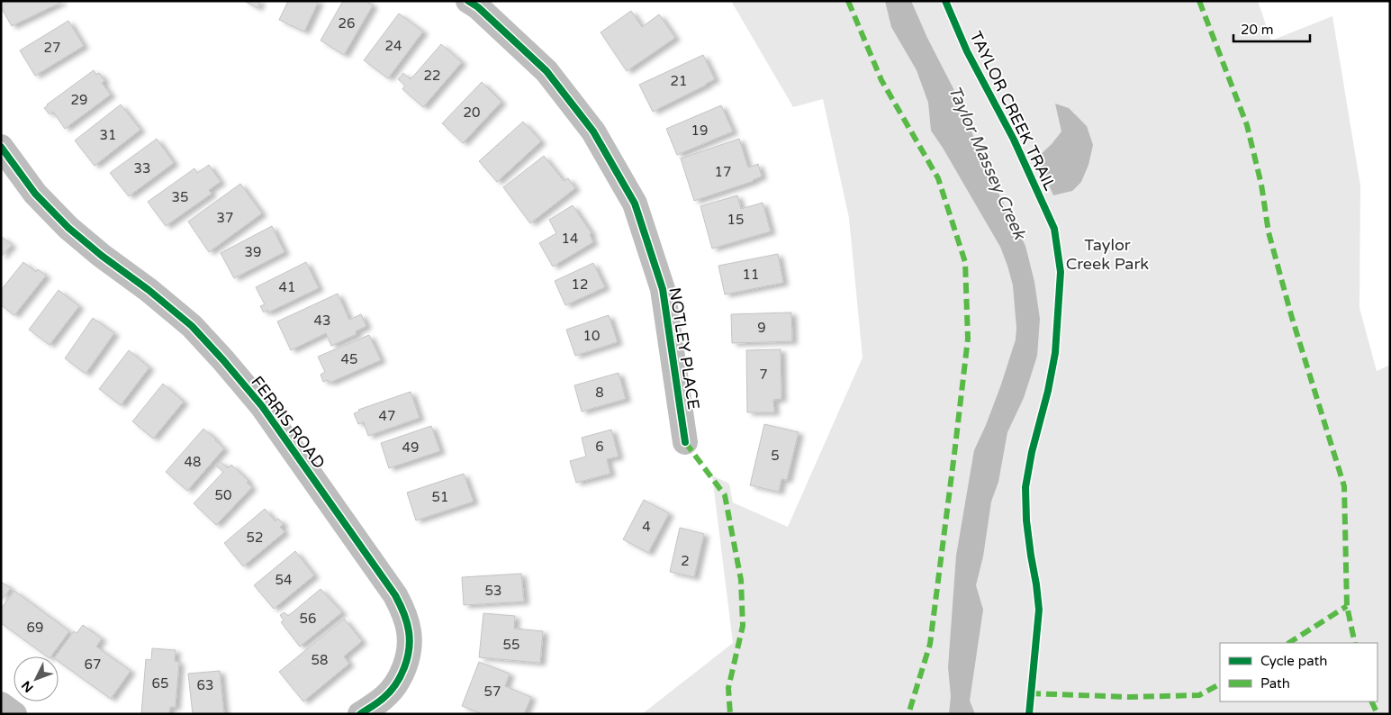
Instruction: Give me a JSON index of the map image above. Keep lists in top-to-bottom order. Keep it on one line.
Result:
{"streets":{"street":["NOTLEY PLACE","FERRIS ROAD"],"cycle path":["TAYLOR CREEK TRAIL"]},"water":["Taylor Massey Creek"],"parks":["Taylor Creek Park"],"house_numbers":["26","24","27","22","21","29","20","19","31","33","17","35","37","15","14","39","11","12","41","43","9","10","45","7","8","47","6","49","5","48","50","51","4","52","2","54","53","56","69","55","58","67","65","63","57"],"legend":["Cycle path","Path"],"scale_bar":"20 m","north":"bottom left"}
